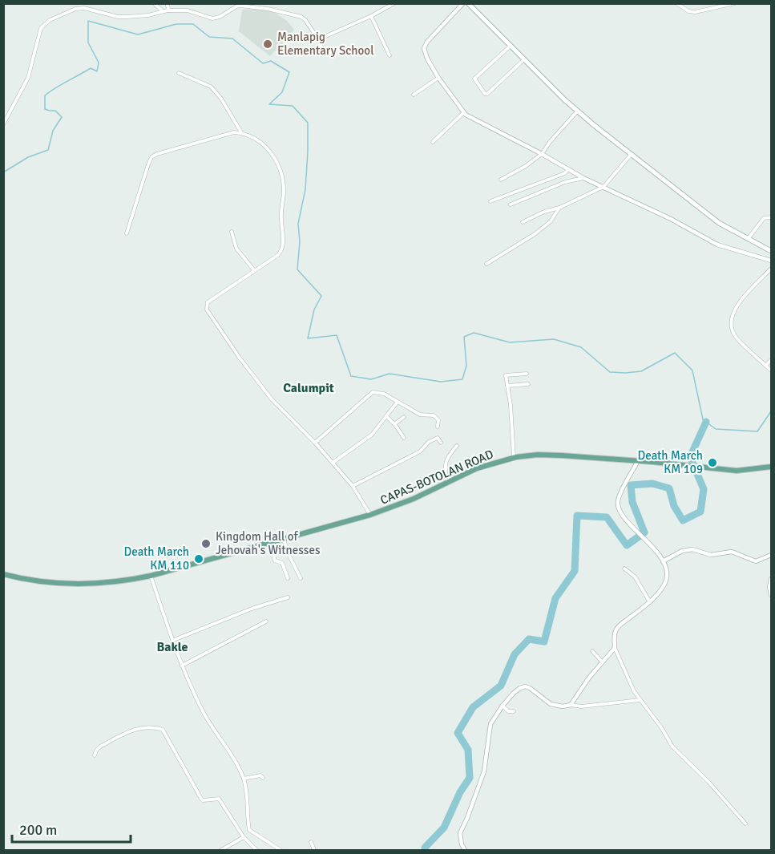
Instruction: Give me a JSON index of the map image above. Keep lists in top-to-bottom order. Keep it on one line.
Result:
{"streets":{"main road":["CAPAS-BOTOLAN ROAD"]},"districts":["Calumpit","Bakle"],"places":["Manlapig Elementary School","Death March KM 109","Kingdom Hall of Jehovah's Witnesses","Death March KM 110"],"scale_bar":"200 m"}
